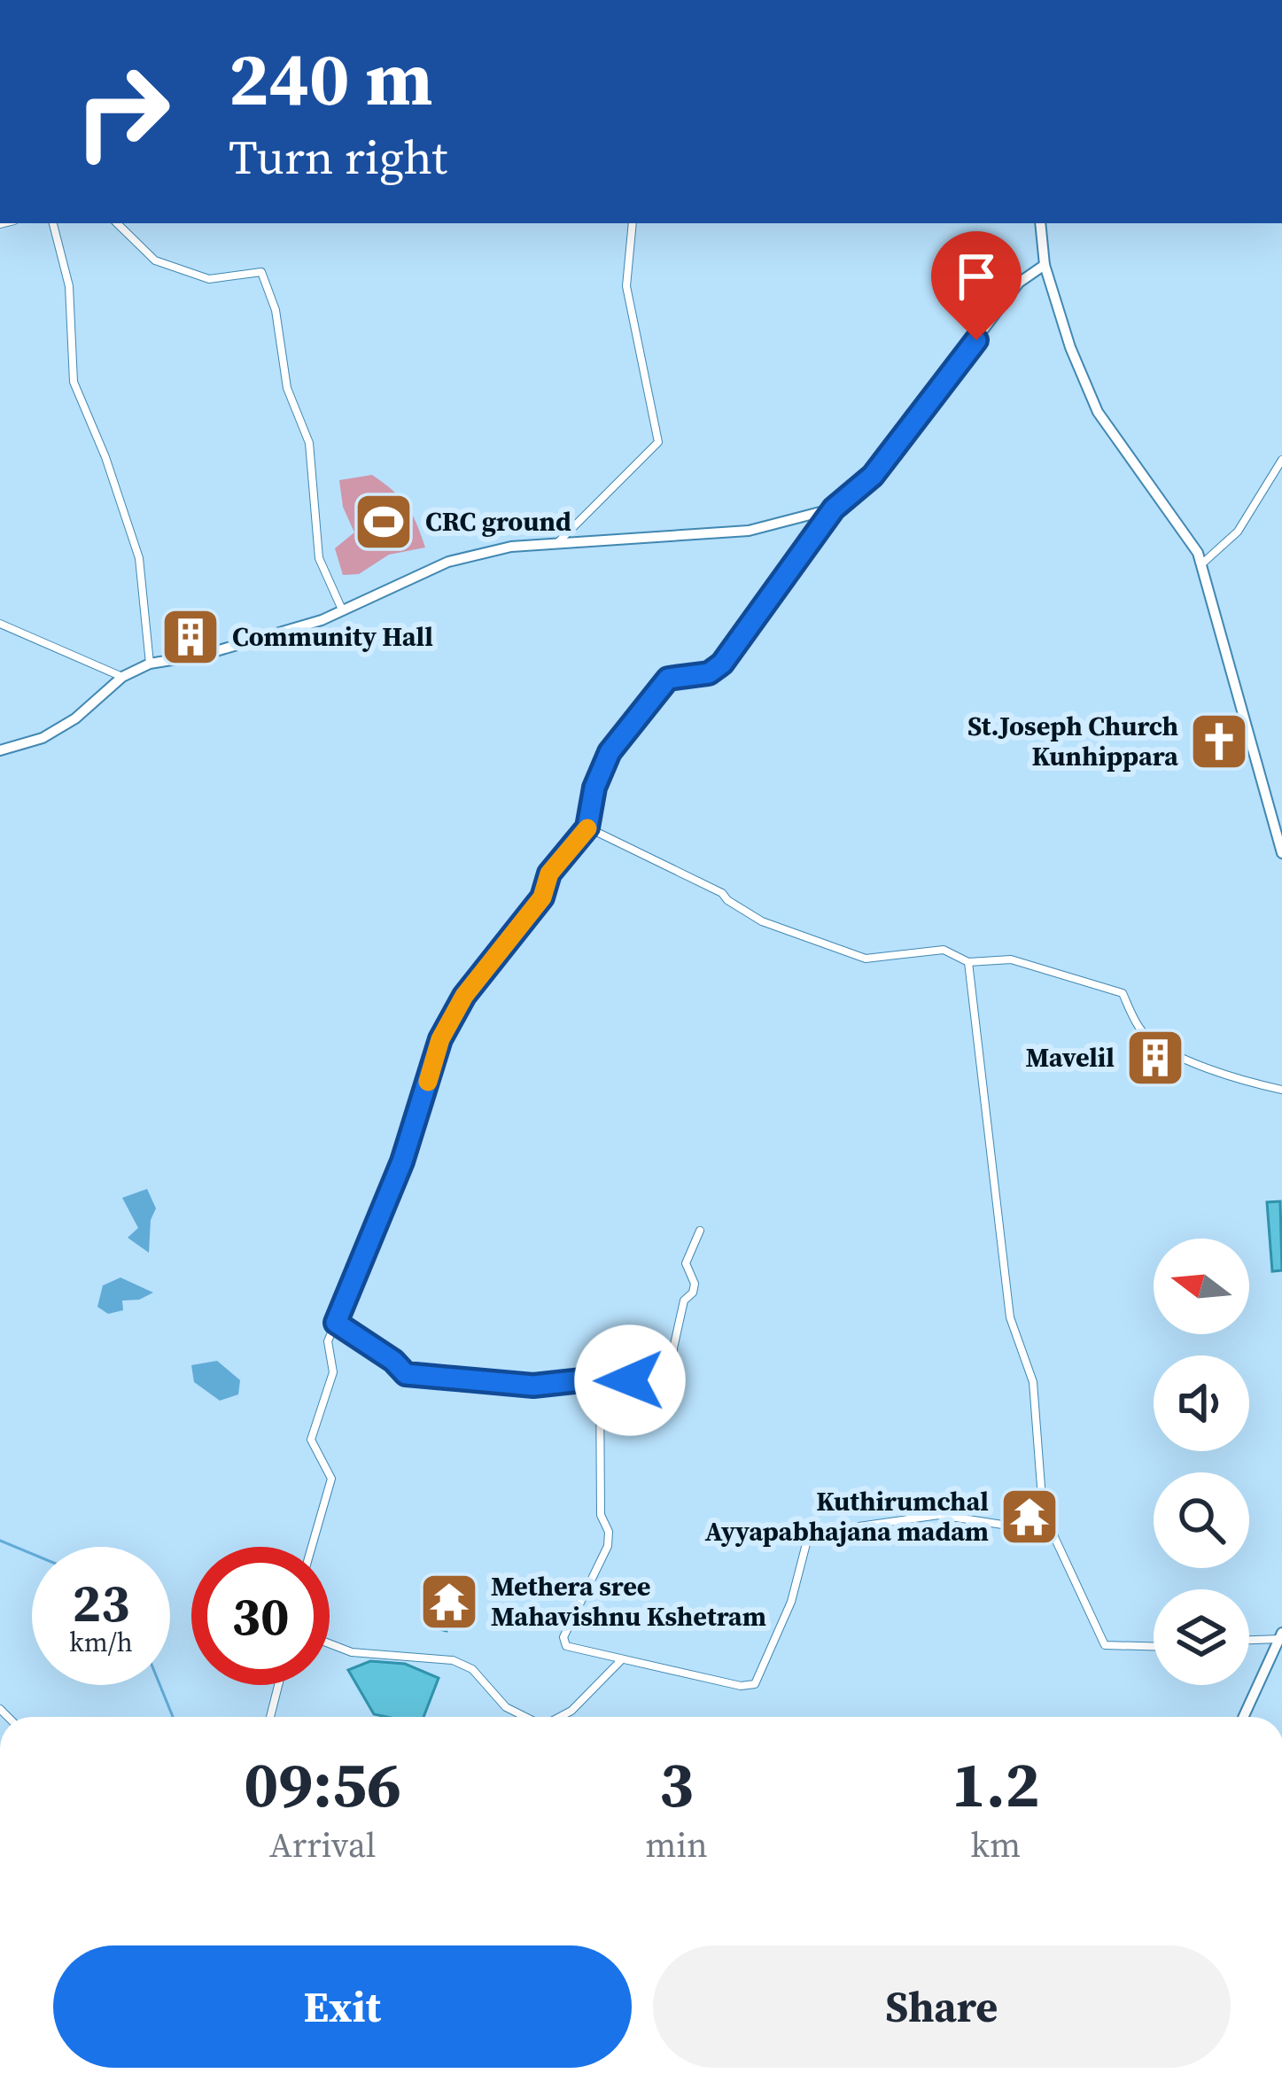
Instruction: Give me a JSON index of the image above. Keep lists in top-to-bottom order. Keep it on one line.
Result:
{"places":{"sports":["CRC ground"],"building":["Community Hall","Mavelil"],"church":["St.Joseph Church Kunhippara"],"temple":["Kuthirumchal Ayyapabhajana madam","Methera sree Mahavishnu Kshetram"]},"north":"left","page":{"turn":["240 m","Turn right"],"speed":"23 km/h","limit":"30","eta":["09:56","Arrival","3","min","1.2","km"],"buttons":["Exit","Share"]}}
